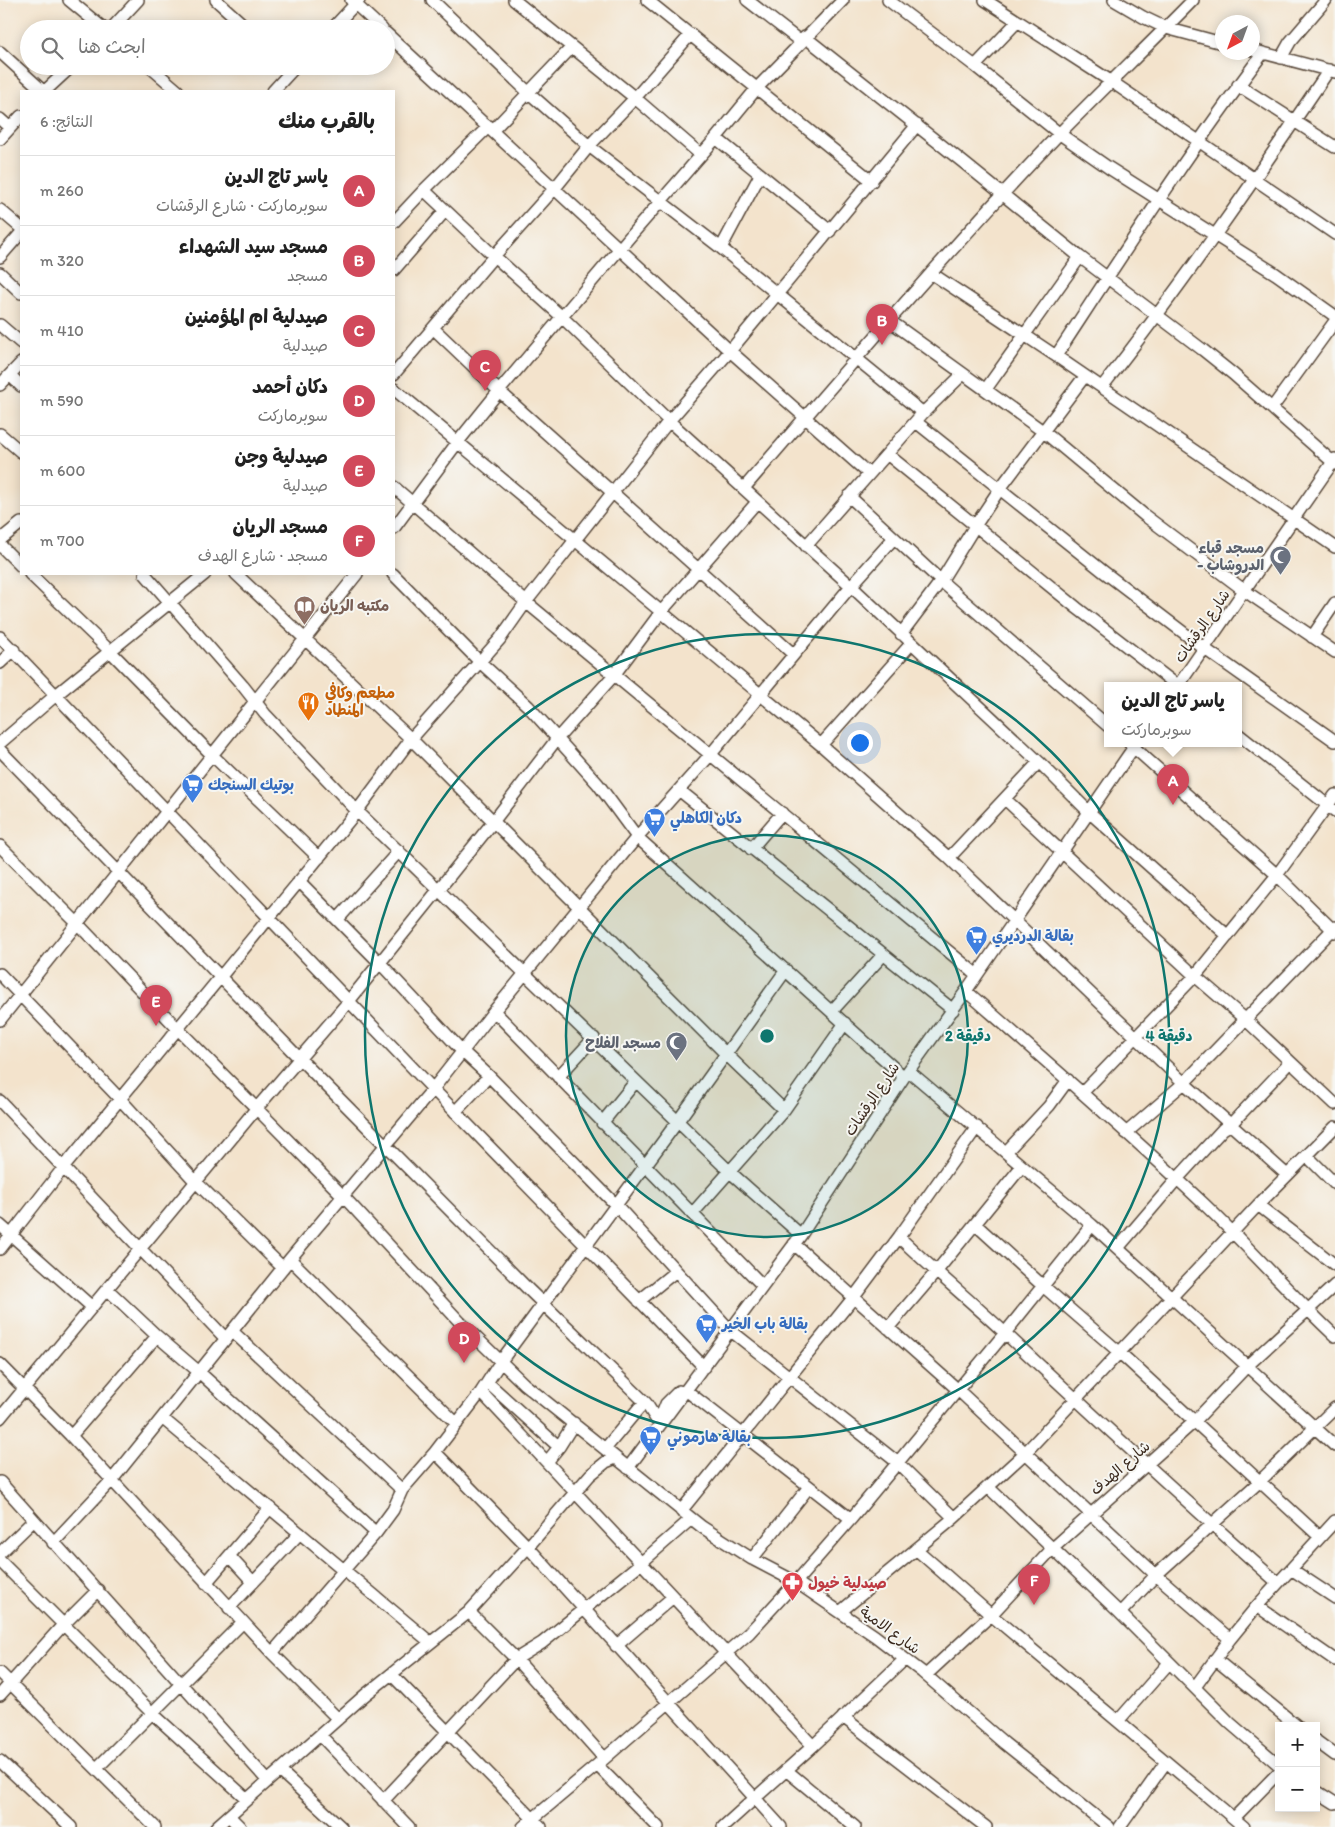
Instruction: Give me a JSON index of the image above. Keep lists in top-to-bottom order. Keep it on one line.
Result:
{"streets":{"street":["شارع الرقشات","شارع الهدف","شارع الامية"]},"crossings":[["شارع الرقشات","شارع الامية"],["شارع الهدف","شارع الامية"]],"places":{"mosque":["مسجد قباء - الدروشاب","مسجد الفلاح"],"library":["مكتبه الريان"],"restaurant":["مطعم وكافي المنطاد"],"supermarket":["بوتيك السنجك","دكان الكاهلي","بقالة الدرديري","بقالة باب الخير","بقالة هارموني"],"pharmacy":["صيدلية خيول"]},"north":"bottom left","page":{"search":"ابحث هنا","heading":["بالقرب منك","النتائج: 6"],"list":[{"mark":"A","name":"ياسر تاج الدين","note":"سوبرماركت · شارع الرقشات","value":"260 m"},{"mark":"B","name":"مسجد سيد الشهداء","note":"مسجد","value":"320 m"},{"mark":"C","name":"صيدلية ام المؤمنين","note":"صيدلية","value":"410 m"},{"mark":"D","name":"دكان أحمد","note":"سوبرماركت","value":"590 m"},{"mark":"E","name":"صيدلية وجن","note":"صيدلية","value":"600 m"},{"mark":"F","name":"مسجد الريان","note":"مسجد · شارع الهدف","value":"700 m"}],"pins":["B","C","A","E","D","F"],"popup":["ياسر تاج الدين","سوبرماركت"],"map_buttons":["+","−"]},"rings":["2 دقيقة","4 دقيقة"]}
